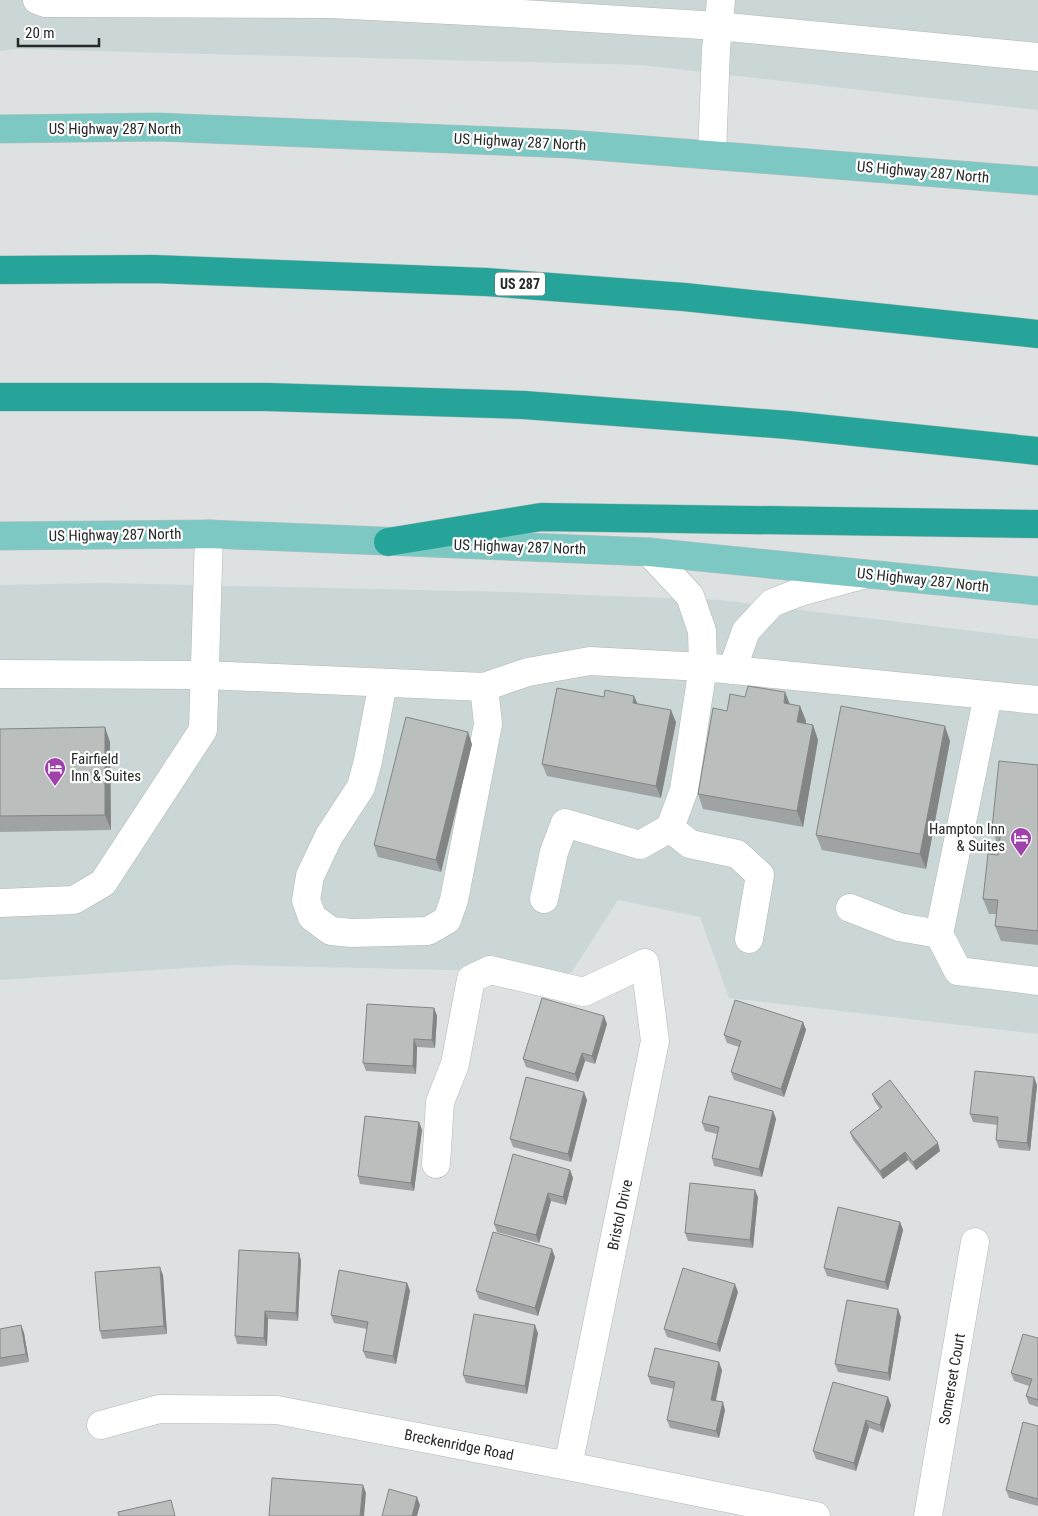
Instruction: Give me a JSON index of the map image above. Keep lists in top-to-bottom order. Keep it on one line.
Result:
{"streets":{"highway":["US 287"],"main road":["US Highway 287 North"],"street":["Bristol Drive","Somerset Court","Breckenridge Road"]},"crossings":[["Bristol Drive","Breckenridge Road"]],"places":{"hotel":["Fairfield Inn & Suites","Hampton Inn & Suites"]},"scale_bar":"20 m"}
